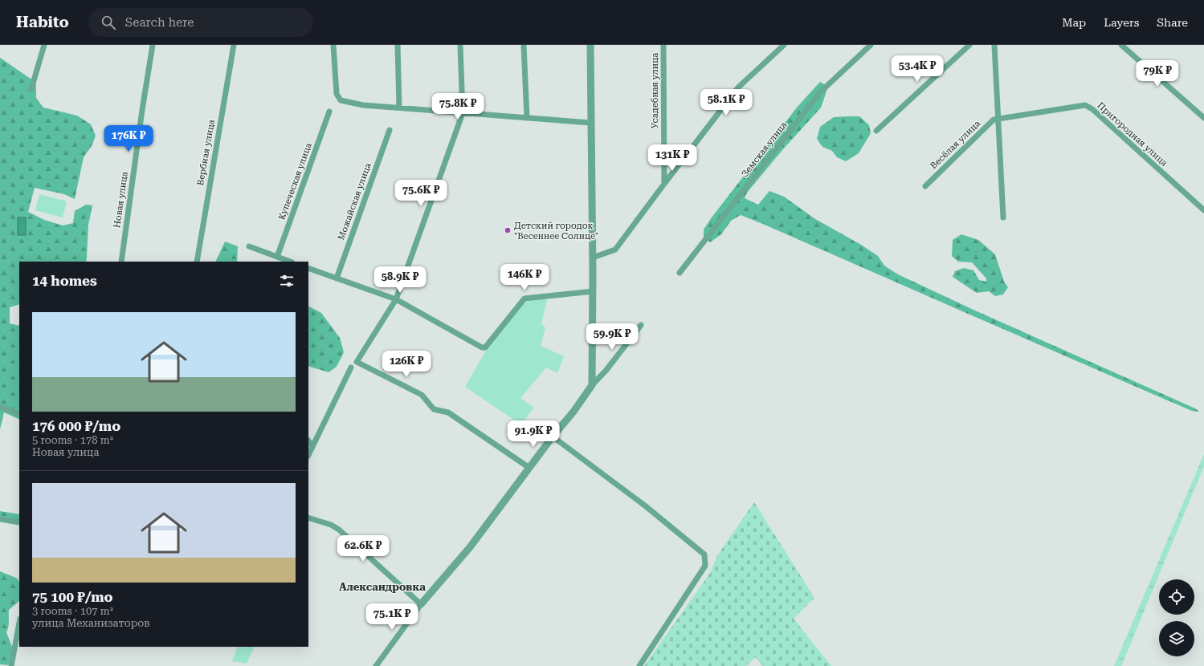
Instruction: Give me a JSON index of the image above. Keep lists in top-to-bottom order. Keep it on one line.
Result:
{"streets":{"street":["Усадебная улица","Пригородная улица","Весёлая улица","Земская улица","Вербная улица","Купеческая улица","Новая улица","Можайская улица"]},"crossings":[["Пригородная улица","Весёлая улица"]],"districts":["Александровка"],"places":["Детский городок \"Весеннее Солнце\""],"page":{"header":"Habito","search":"Search here","nav":["Map","Layers","Share"],"price":["53.4K ₽","79K ₽","58.1K ₽","75.8K ₽","176K ₽","131K ₽","75.6K ₽","146K ₽","58.9K ₽","59.9K ₽","126K ₽","91.9K ₽","62.6K ₽","75.1K ₽"],"heading":"14 homes","list":[{"name":"176 000 ₽/mo","note":"5 rooms · 178 m² · Новая улица"},{"name":"75 100 ₽/mo","note":"3 rooms · 107 m² · улица Механизаторов"}]}}
